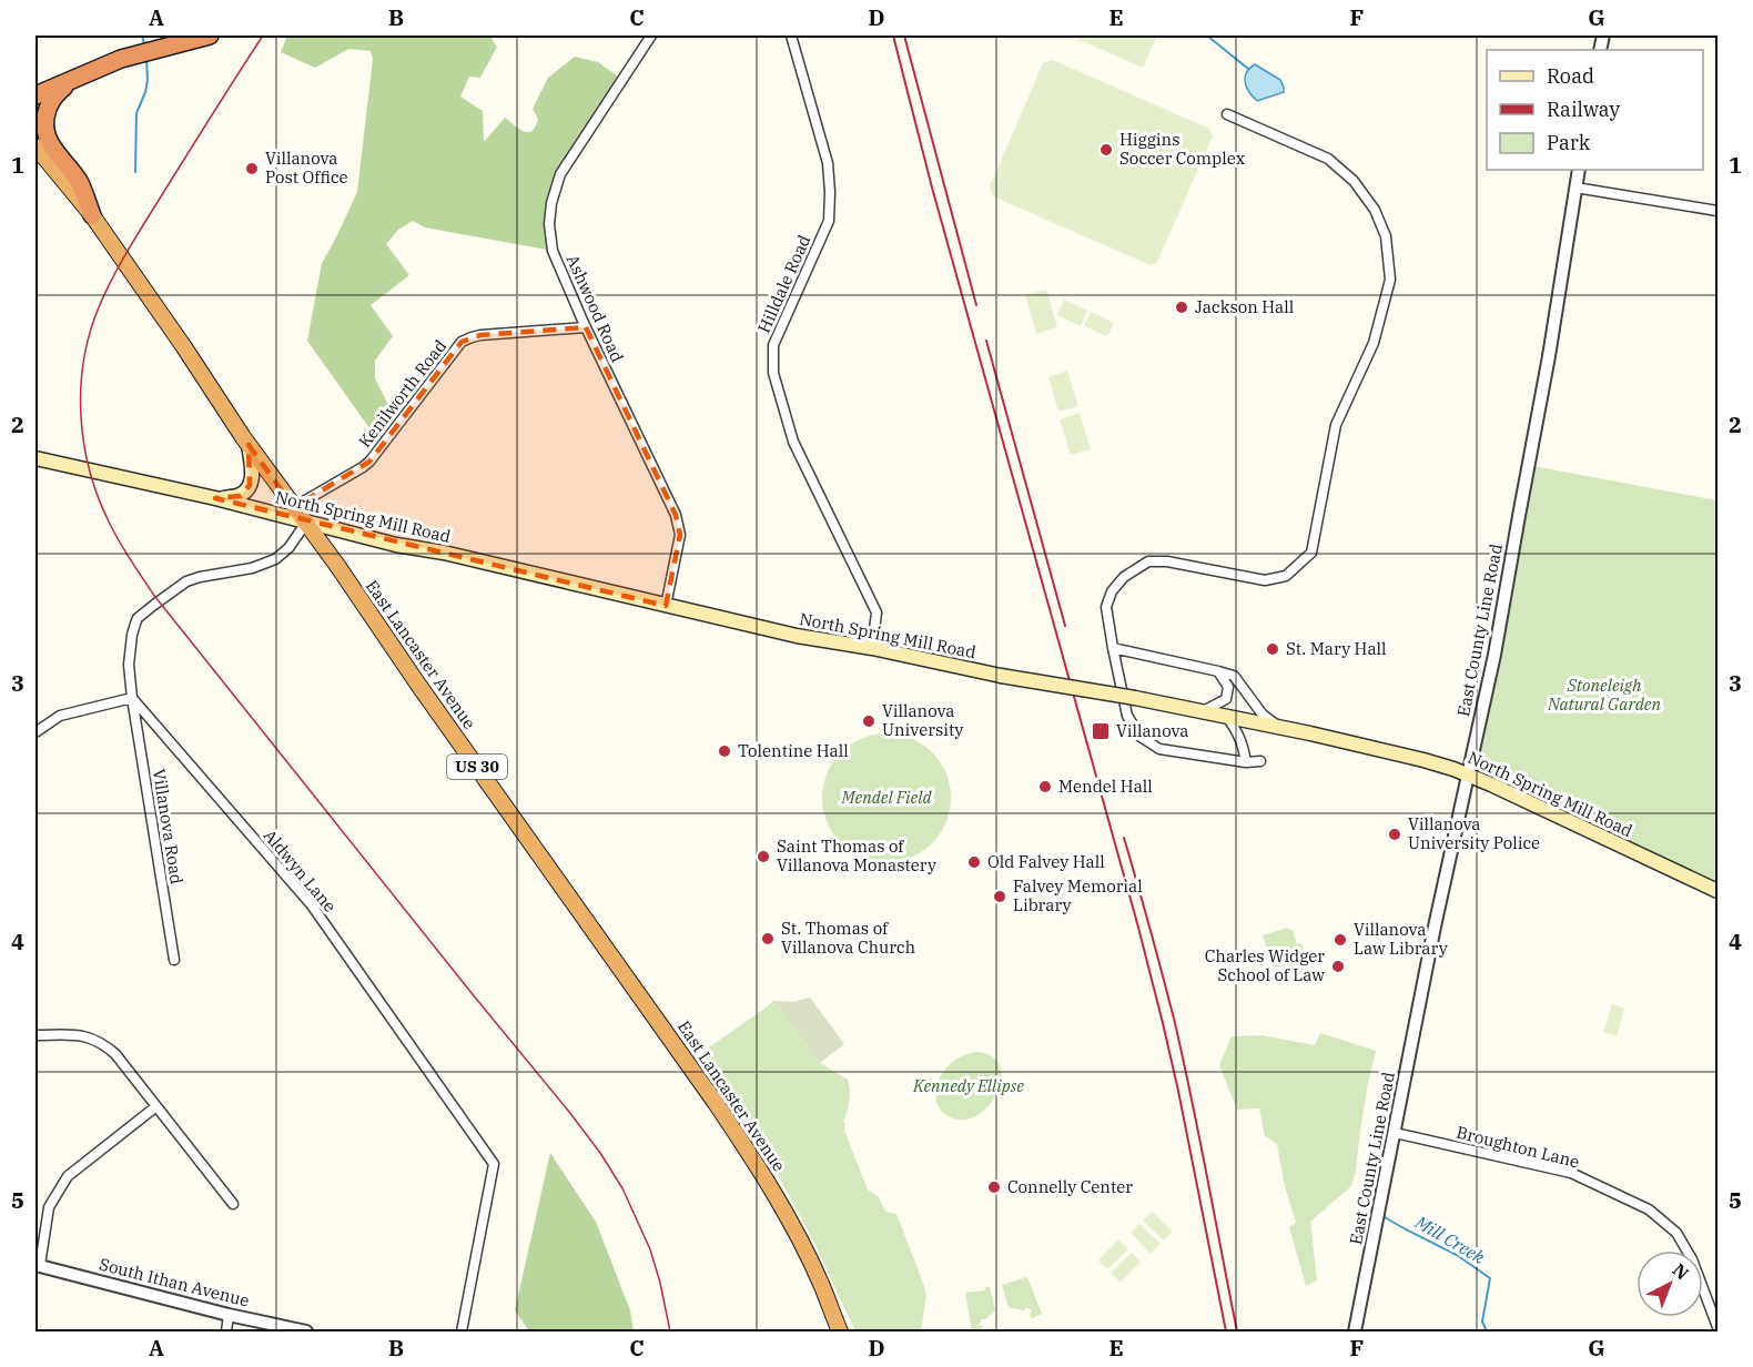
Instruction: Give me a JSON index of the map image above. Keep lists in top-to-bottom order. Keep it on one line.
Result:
{"streets":{"highway":["East Lancaster Avenue","US 30"],"main road":["North Spring Mill Road"],"street":["Hilldale Road","Ashwood Road","Kenilworth Road","East County Line Road","Villanova Road","Aldwyn Lane","Broughton Lane","South Ithan Avenue"]},"crossings":[["Hilldale Road","North Spring Mill Road"],["Ashwood Road","Kenilworth Road"],["Ashwood Road","North Spring Mill Road"],["Kenilworth Road","East Lancaster Avenue"],["North Spring Mill Road","East County Line Road"],["North Spring Mill Road","East Lancaster Avenue"],["East County Line Road","Broughton Lane"],["Villanova Road","Aldwyn Lane"]],"water":["Mill Creek"],"parks":["Stoneleigh Natural Garden","Mendel Field","Kennedy Ellipse"],"places":{"other":["Higgins Soccer Complex","Villanova Post Office","Jackson Hall","St. Mary Hall","Villanova University","Tolentine Hall","Mendel Hall","Villanova University Police","Saint Thomas of Villanova Monastery","Old Falvey Hall","Falvey Memorial Library","St. Thomas of Villanova Church","Villanova Law Library","Charles Widger School of Law","Connelly Center"],"transit":["Villanova"]},"legend":["Road","Railway","Park"],"north":"top right","grid":{"columns":["A","B","C","D","E","F","G"],"rows":["1","2","3","4","5"]}}
